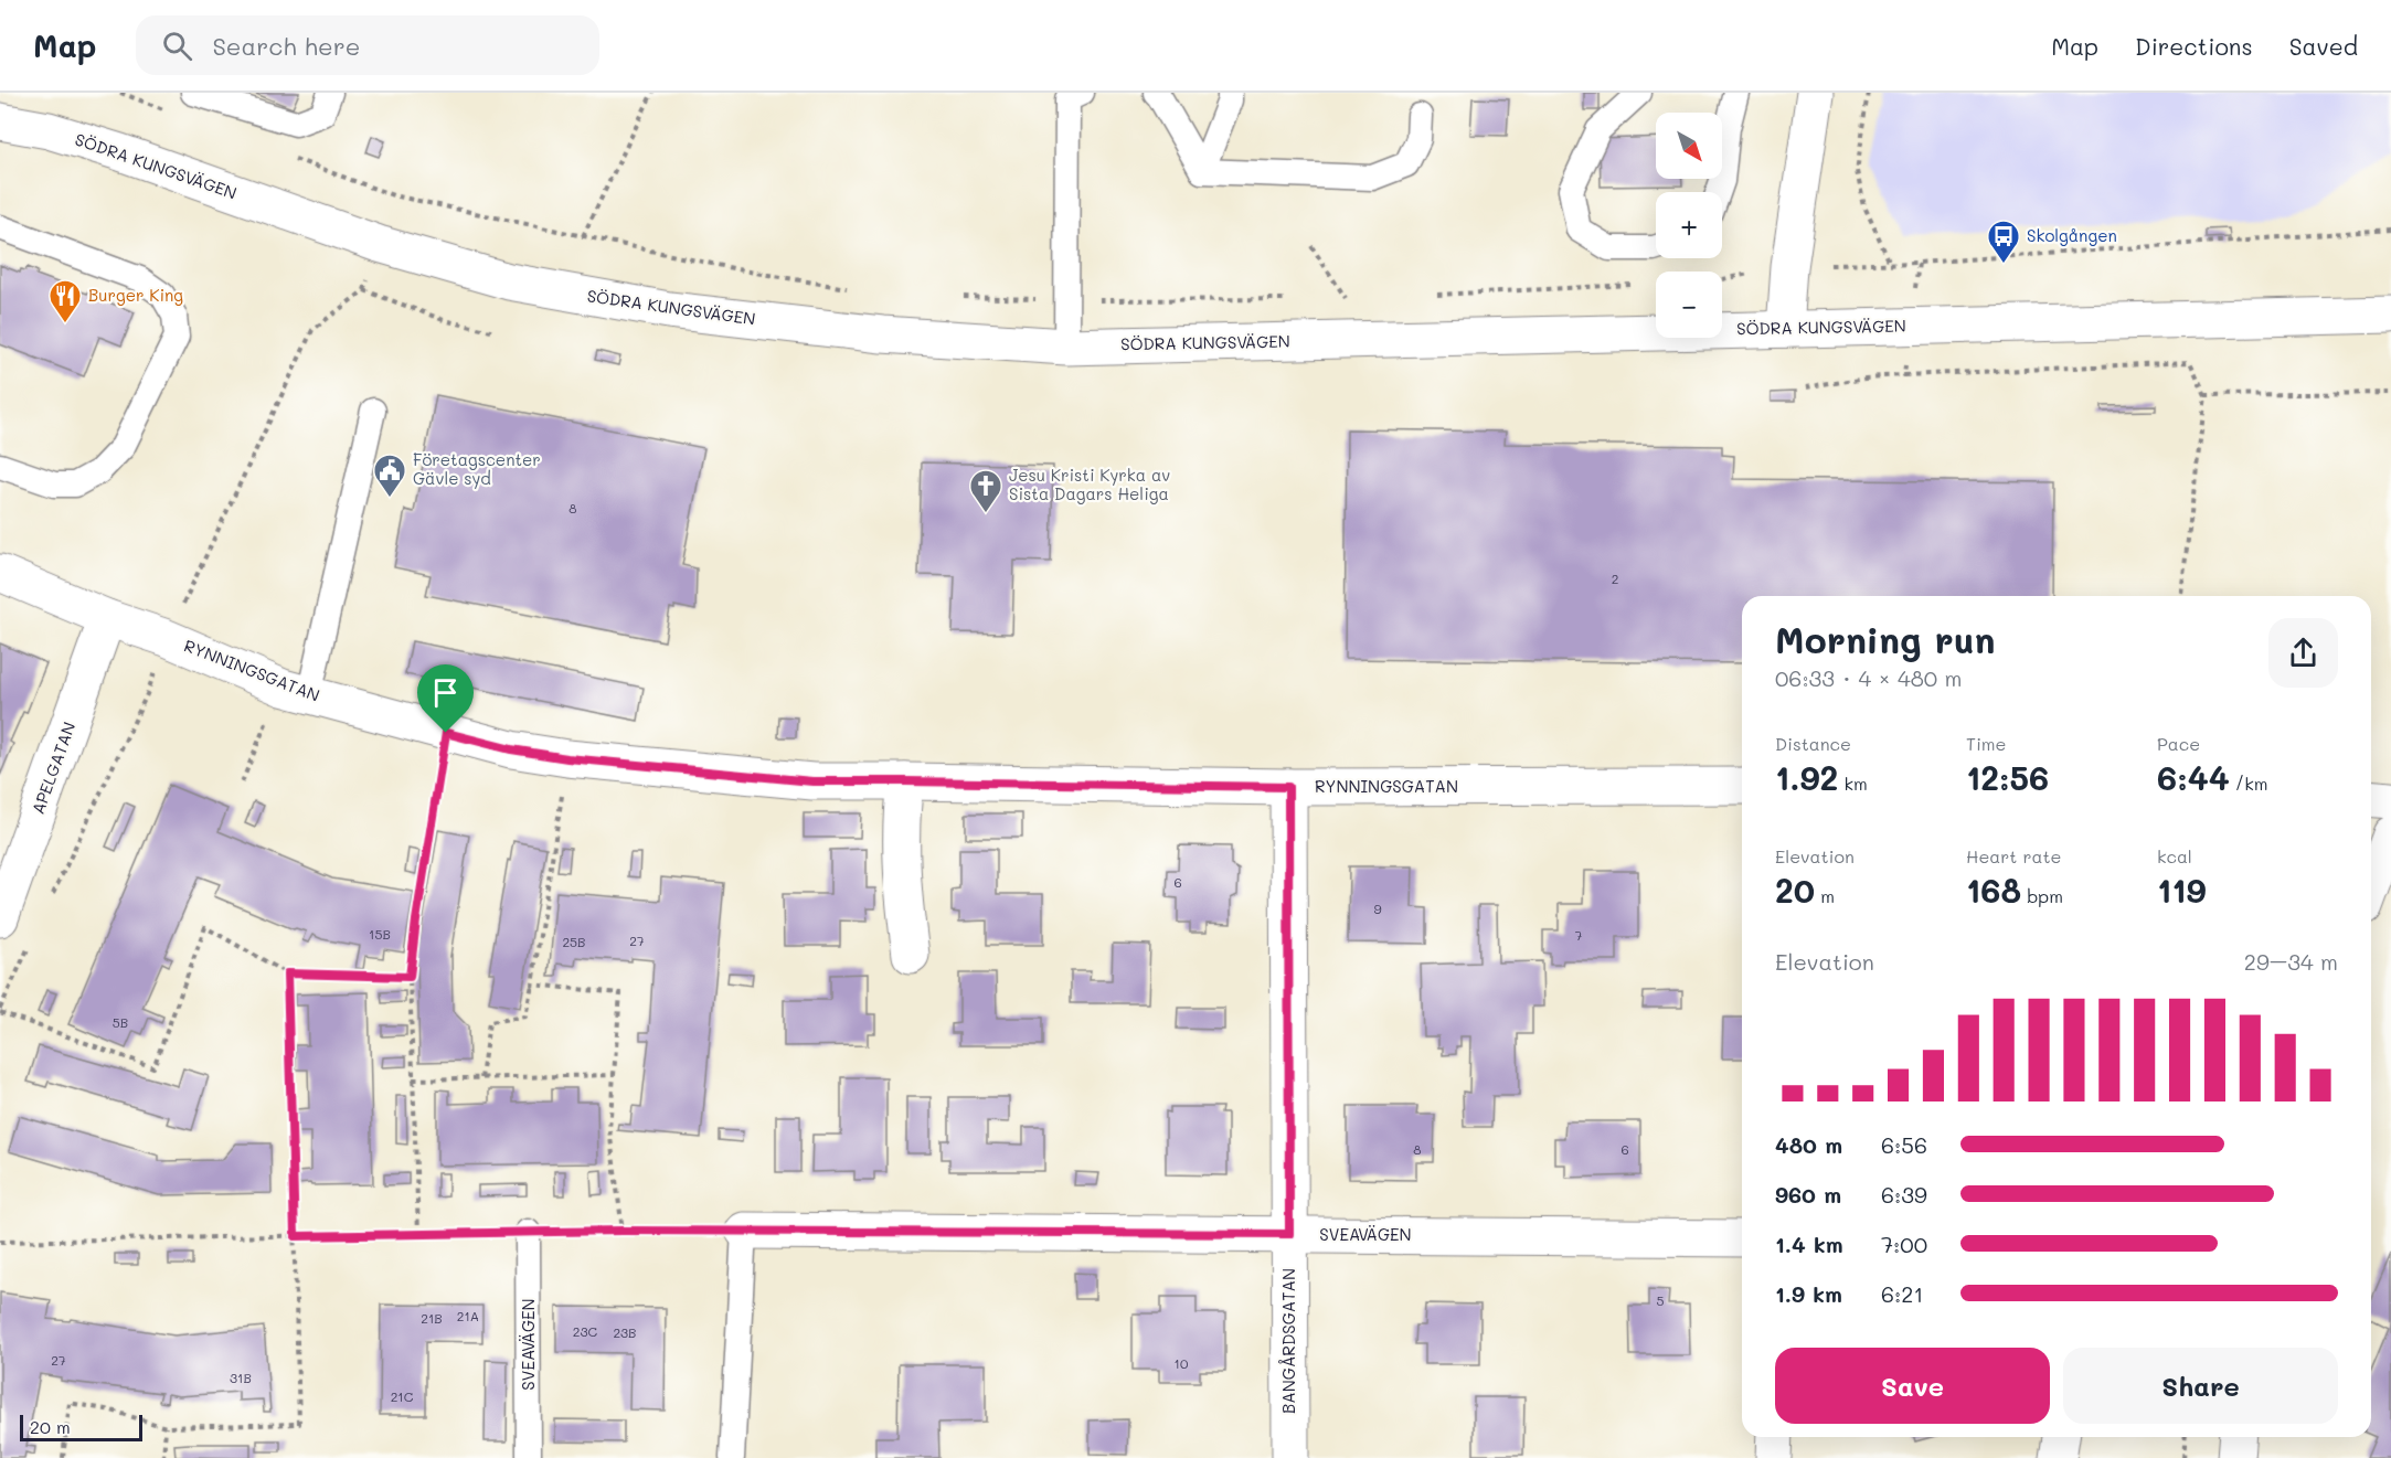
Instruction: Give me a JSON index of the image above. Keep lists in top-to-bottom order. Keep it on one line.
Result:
{"streets":{"street":["SÖDRA KUNGSVÄGEN","RYNNINGSGATAN","APELGATAN","SVEAVÄGEN","BANGÅRDSGATAN"]},"crossings":[["RYNNINGSGATAN","APELGATAN"],["RYNNINGSGATAN","BANGÅRDSGATAN"],["SVEAVÄGEN","BANGÅRDSGATAN"]],"places":{"bus stop":["Skolgången"],"restaurant":["Burger King"],"public building":["Företagscenter Gävle syd"],"church":["Jesu Kristi Kyrka av Sista Dagars Heliga"]},"house_numbers":["8","2","6","9","15B","7","27","25B","5B","8","6","5","21A","21B","23C","23B","27","10","31B","21C"],"scale_bar":"20 m","north":"bottom right","page":{"header":"Map","search":"Search here","nav":["Map","Directions","Saved"],"map_buttons":["+","−"],"heading":["Morning run","06:33 · 4 × 480 m"],"stats":[["Distance","1.92 km"],["Time","12:56"],["Pace","6:44 /km"],["Elevation","20 m"],["Heart rate","168 bpm"],["kcal","119"]],"chart":["Elevation","29–34 m"],"list":[{"name":"480 m","note":"6:56"},{"name":"960 m","note":"6:39"},{"name":"1.4 km","note":"7:00"},{"name":"1.9 km","note":"6:21"}],"buttons":["Save","Share"],"scale":"20 m"}}
